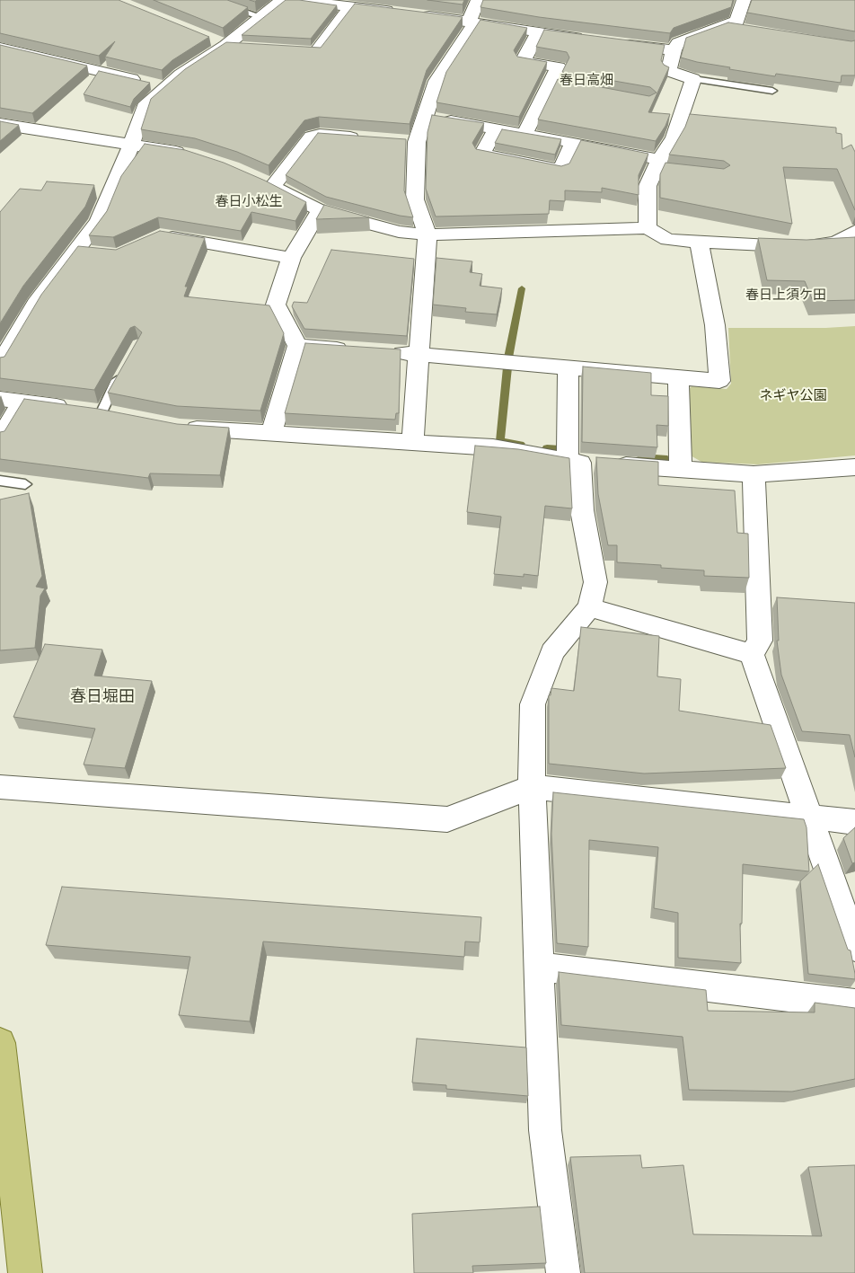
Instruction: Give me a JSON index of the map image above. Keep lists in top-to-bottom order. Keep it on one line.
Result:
{"districts":["春日高畑","春日小松生","春日上須ケ田","春日堀田"],"parks":["ネギヤ公園"]}
